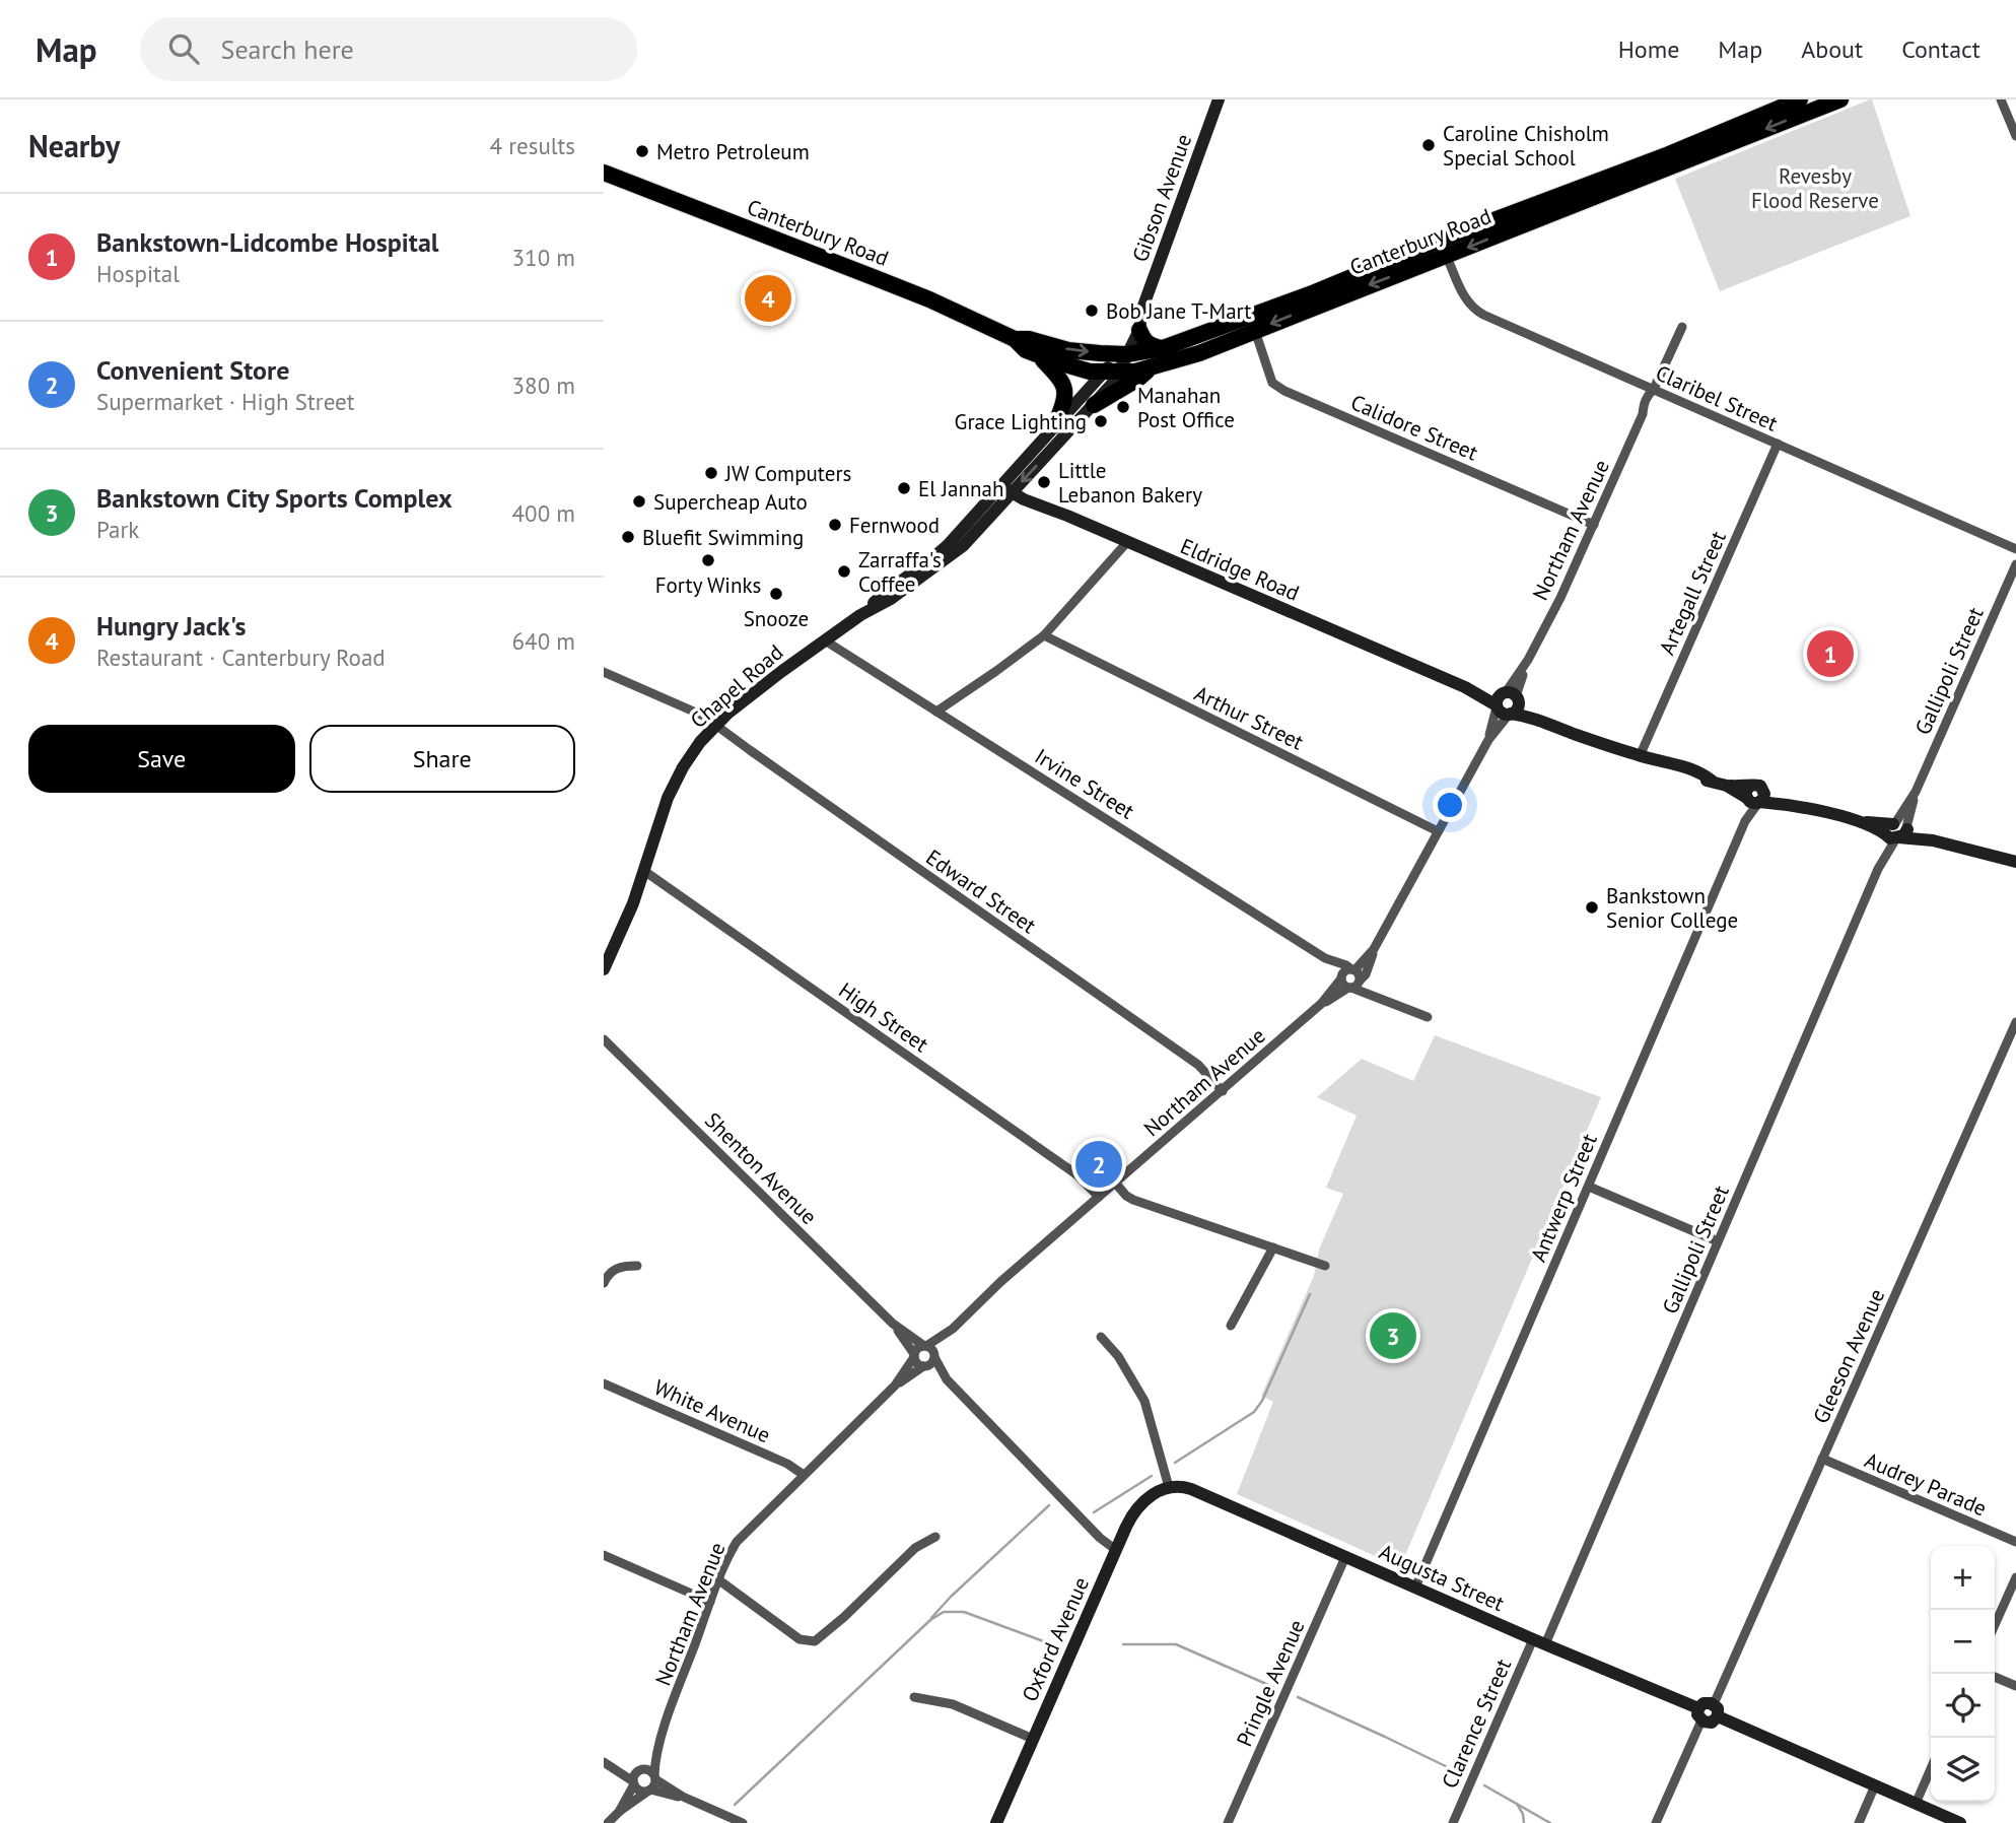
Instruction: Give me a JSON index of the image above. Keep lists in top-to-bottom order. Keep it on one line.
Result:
{"streets":{"highway":["Canterbury Road"],"street":["Gibson Avenue","Claribel Street","Calidore Street","Northam Avenue","Eldridge Road","Artegall Street","Gallipoli Street","Chapel Road","Arthur Street","Irvine Street","Edward Street","High Street","Shenton Avenue","Antwerp Street","Gleeson Avenue","White Avenue","Audrey Parade","Augusta Street","Oxford Avenue","Pringle Avenue","Clarence Street"]},"crossings":[["Gibson Avenue","Canterbury Road"],["Gibson Avenue","Chapel Road"],["Canterbury Road","Claribel Street"],["Canterbury Road","Calidore Street"],["Canterbury Road","Chapel Road"],["Claribel Street","Northam Avenue"],["Claribel Street","Artegall Street"],["Calidore Street","Northam Avenue"],["Northam Avenue","Eldridge Road"],["Northam Avenue","Arthur Street"],["Northam Avenue","Irvine Street"],["Northam Avenue","Edward Street"],["Northam Avenue","High Street"],["Northam Avenue","Shenton Avenue"],["Northam Avenue","White Avenue"],["Eldridge Road","Artegall Street"],["Eldridge Road","Gallipoli Street"],["Eldridge Road","Chapel Road"],["Eldridge Road","Antwerp Street"],["Gallipoli Street","Augusta Street"],["Gallipoli Street","Clarence Street"],["Chapel Road","Irvine Street"],["Chapel Road","Edward Street"],["Chapel Road","High Street"],["Antwerp Street","Augusta Street"],["Gleeson Avenue","Audrey Parade"],["Augusta Street","Oxford Avenue"],["Augusta Street","Pringle Avenue"],["Augusta Street","Clarence Street"]],"parks":["Revesby Flood Reserve"],"places":["Caroline Chisholm Special School","Metro Petroleum","Bob Jane T-Mart","Manahan Post Office","Grace Lighting","JW Computers","Little Lebanon Bakery","El Jannah","Supercheap Auto","Fernwood","Bluefit Swimming","Forty Winks","Zarraffa's Coffee","Snooze","Bankstown Senior College"],"page":{"header":"Map","search":"Search here","nav":["Home","Map","About","Contact"],"heading":["Nearby","4 results"],"list":[{"mark":"1","name":"Bankstown-Lidcombe Hospital","note":"Hospital","value":"310 m"},{"mark":"2","name":"Convenient Store","note":"Supermarket · High Street","value":"380 m"},{"mark":"3","name":"Bankstown City Sports Complex","note":"Park","value":"400 m"},{"mark":"4","name":"Hungry Jack's","note":"Restaurant · Canterbury Road","value":"640 m"}],"pins":["4","1","2","3"],"buttons":["Save","Share"],"map_buttons":["+","−"]}}
